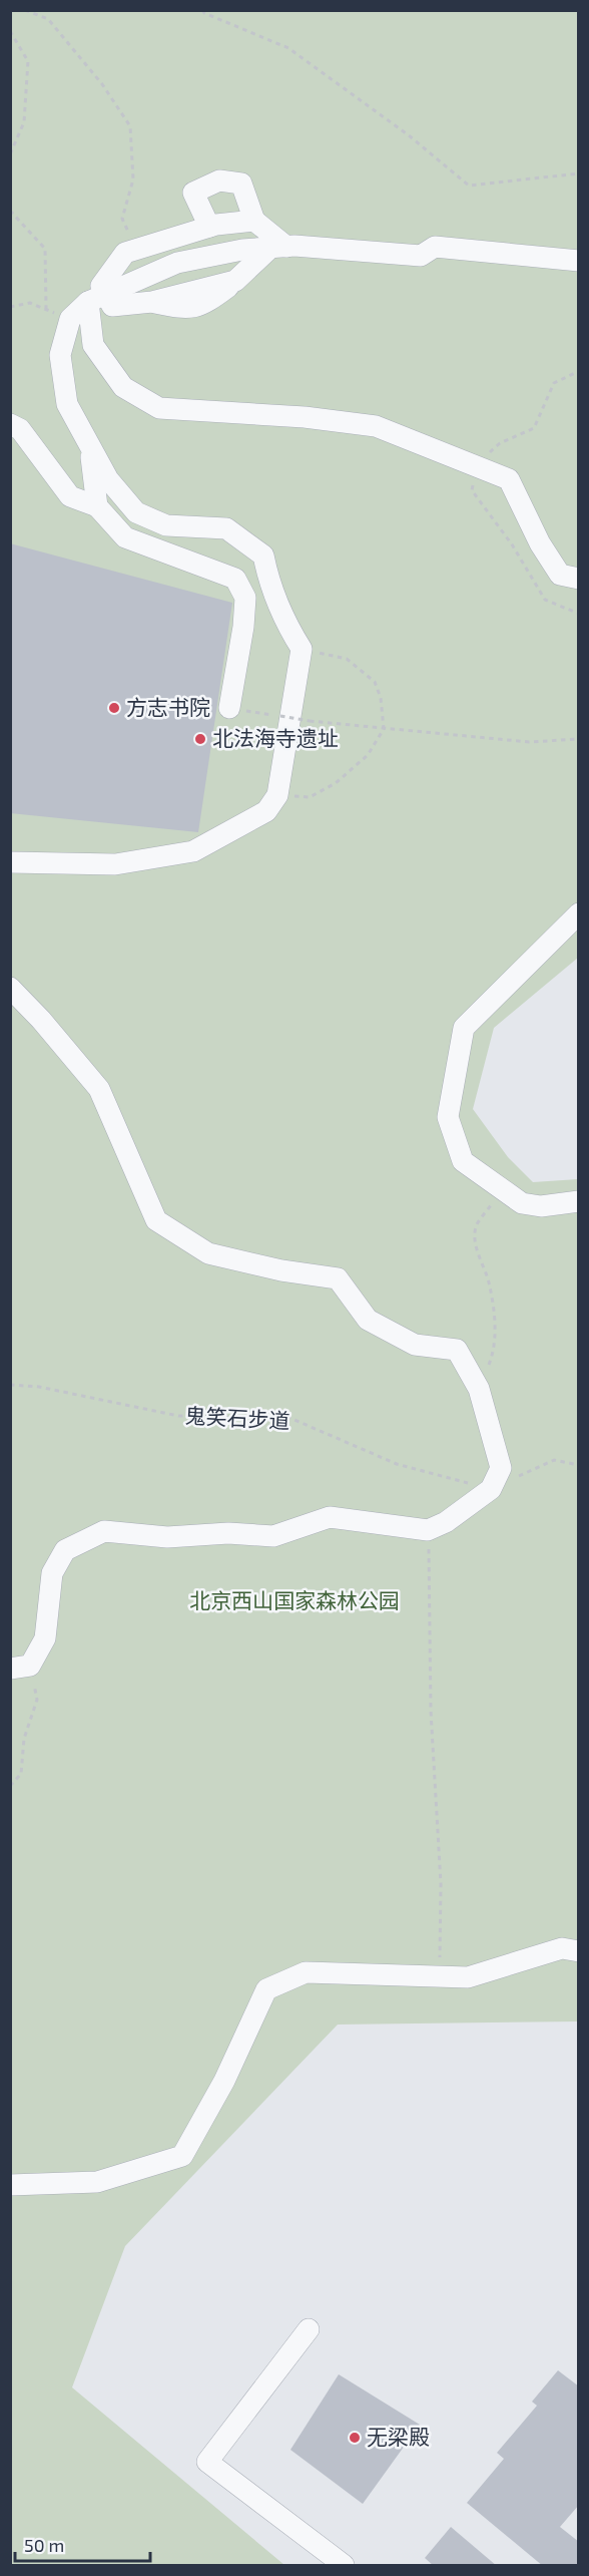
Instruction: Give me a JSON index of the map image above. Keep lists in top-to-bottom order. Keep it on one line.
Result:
{"streets":{"path":["鬼笑石步道"]},"parks":["北京西山国家森林公园"],"places":["方志书院","北法海寺遗址","无梁殿"],"scale_bar":"50 m"}
